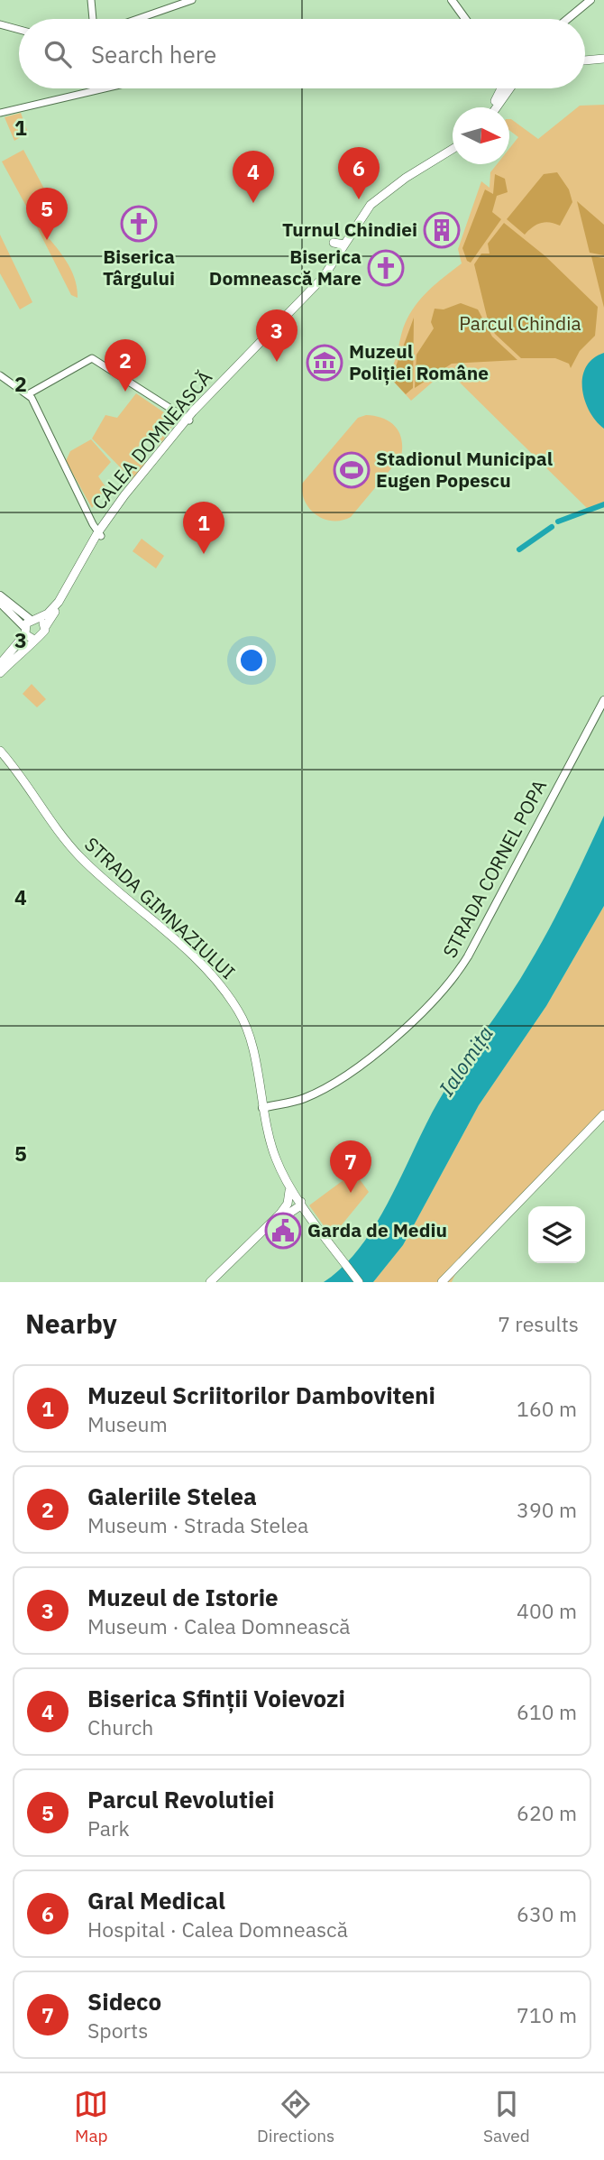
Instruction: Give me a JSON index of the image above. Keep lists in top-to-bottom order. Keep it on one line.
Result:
{"streets":{"main road":["CALEA DOMNEASCĂ","STRADA CORNEL POPA","STRADA GIMNAZIULUI"]},"crossings":[["STRADA CORNEL POPA","STRADA GIMNAZIULUI"]],"water":["Ialomița"],"parks":["Parcul Chindia"],"places":{"church":["Biserica Târgului","Biserica Domnească Mare"],"building":["Turnul Chindiei"],"museum":["Muzeul Poliției Române"],"sports":["Stadionul Municipal Eugen Popescu"],"public building":["Garda de Mediu"]},"north":"right","page":{"search":"Search here","pins":["6","4","5","3","2","1","7"],"heading":["Nearby","7 results"],"list":[{"mark":"1","name":"Muzeul Scriitorilor Damboviteni","note":"Museum","value":"160 m"},{"mark":"2","name":"Galeriile Stelea","note":"Museum · Strada Stelea","value":"390 m"},{"mark":"3","name":"Muzeul de Istorie","note":"Museum · Calea Domnească","value":"400 m"},{"mark":"4","name":"Biserica Sfinții Voievozi","note":"Church","value":"610 m"},{"mark":"5","name":"Parcul Revolutiei","note":"Park","value":"620 m"},{"mark":"6","name":"Gral Medical","note":"Hospital · Calea Domnească","value":"630 m"},{"mark":"7","name":"Sideco","note":"Sports","value":"710 m"}],"nav":["Map","Directions","Saved"]},"grid":{"rows":["1","2","3","4","5"]}}
